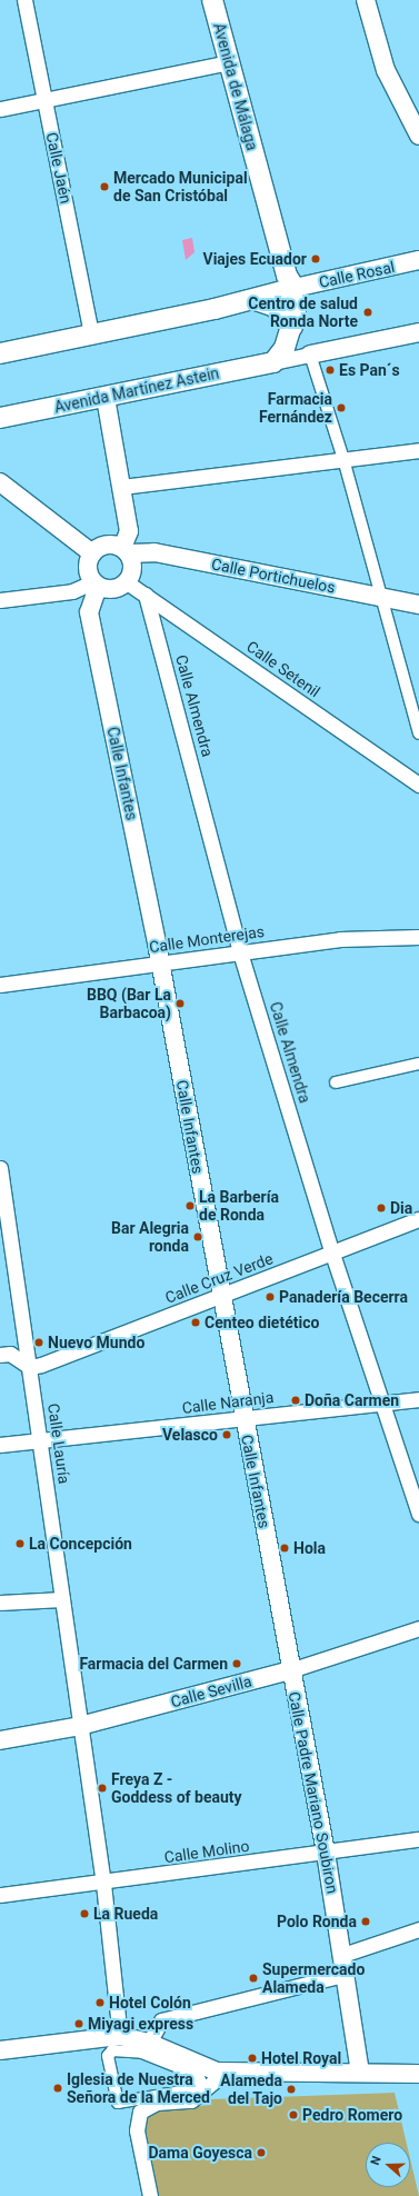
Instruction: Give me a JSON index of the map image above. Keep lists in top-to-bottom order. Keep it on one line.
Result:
{"streets":{"main road":["Avenida de Málaga","Avenida Martínez Astein"],"street":["Calle Jaén","Calle Rosal","Calle Portichuelos","Calle Setenil","Calle Almendra","Calle Infantes","Calle Monterejas","Calle Cruz Verde","Calle Naranja","Calle Lauría","Calle Sevilla","Calle Padre Mariano Soubiron","Calle Molino"]},"crossings":[["Avenida de Málaga","Calle Rosal"],["Calle Portichuelos","Calle Setenil"],["Calle Portichuelos","Calle Infantes"],["Calle Setenil","Calle Almendra"],["Calle Setenil","Calle Infantes"],["Calle Almendra","Calle Monterejas"],["Calle Almendra","Calle Cruz Verde"],["Calle Almendra","Calle Naranja"],["Calle Infantes","Calle Monterejas"],["Calle Infantes","Calle Cruz Verde"],["Calle Infantes","Calle Naranja"],["Calle Infantes","Calle Sevilla"],["Calle Infantes","Calle Padre Mariano Soubiron"],["Calle Cruz Verde","Calle Lauría"],["Calle Naranja","Calle Lauría"],["Calle Lauría","Calle Sevilla"],["Calle Lauría","Calle Molino"],["Calle Sevilla","Calle Padre Mariano Soubiron"],["Calle Padre Mariano Soubiron","Calle Molino"]],"places":["Mercado Municipal de San Cristóbal","Viajes Ecuador","Centro de salud Ronda Norte","Es Pan´s","Farmacia Fernández","BBQ (Bar La Barbacoa)","La Barbería de Ronda","Dia","Bar Alegria ronda","Panadería Becerra","Centeo dietético","Nuevo Mundo","Doña Carmen","Velasco","La Concepción","Hola","Farmacia del Carmen","Freya Z - Goddess of beauty","La Rueda","Polo Ronda","Supermercado Alameda","Hotel Colón","Miyagi express","Hotel Royal","Iglesia de Nuestra Señora de la Merced","Alameda del Tajo","Pedro Romero","Dama Goyesca"],"north":"left"}
